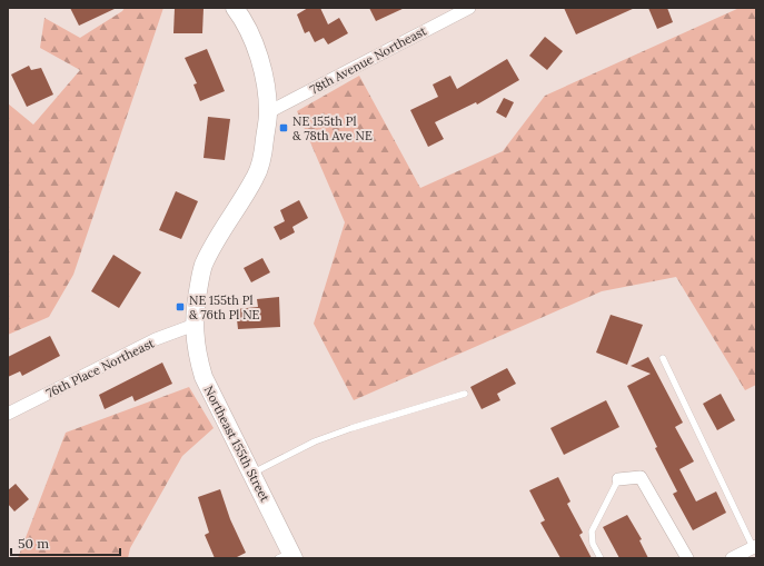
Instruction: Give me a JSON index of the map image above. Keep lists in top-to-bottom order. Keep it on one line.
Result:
{"streets":{"street":["78th Avenue Northeast","76th Place Northeast","Northeast 155th Street"]},"crossings":[["78th Avenue Northeast","Northeast 155th Street"],["76th Place Northeast","Northeast 155th Street"]],"places":{"transit":["NE 155th Pl & 78th Ave NE","NE 155th Pl & 76th Pl NE"]},"scale_bar":"50 m"}
